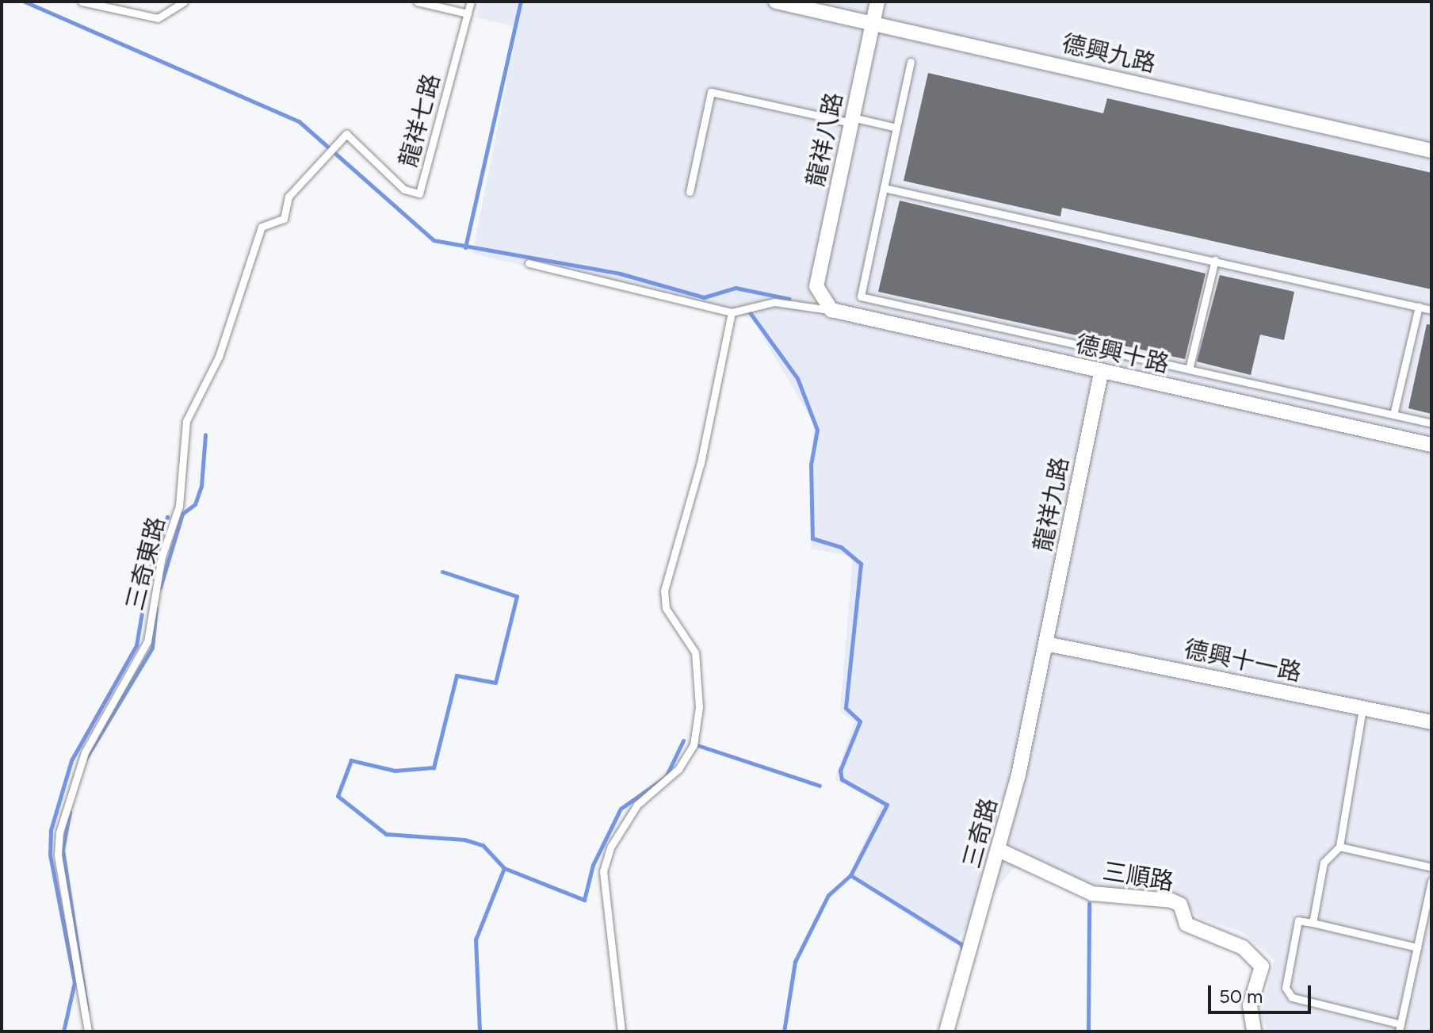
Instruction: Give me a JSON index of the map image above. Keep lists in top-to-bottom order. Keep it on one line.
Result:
{"streets":{"street":["德興九路","龍祥八路","德興十路","龍祥九路","德興十一路","三奇路","三順路"],"lane":["龍祥七路","三奇東路"]},"crossings":[["德興九路","龍祥八路"],["龍祥七路","三奇東路"],["龍祥八路","德興十路"],["德興十路","龍祥九路"],["龍祥九路","德興十一路"],["龍祥九路","三奇路"],["德興十一路","三奇路"],["三奇路","三順路"]],"scale_bar":"50 m"}
